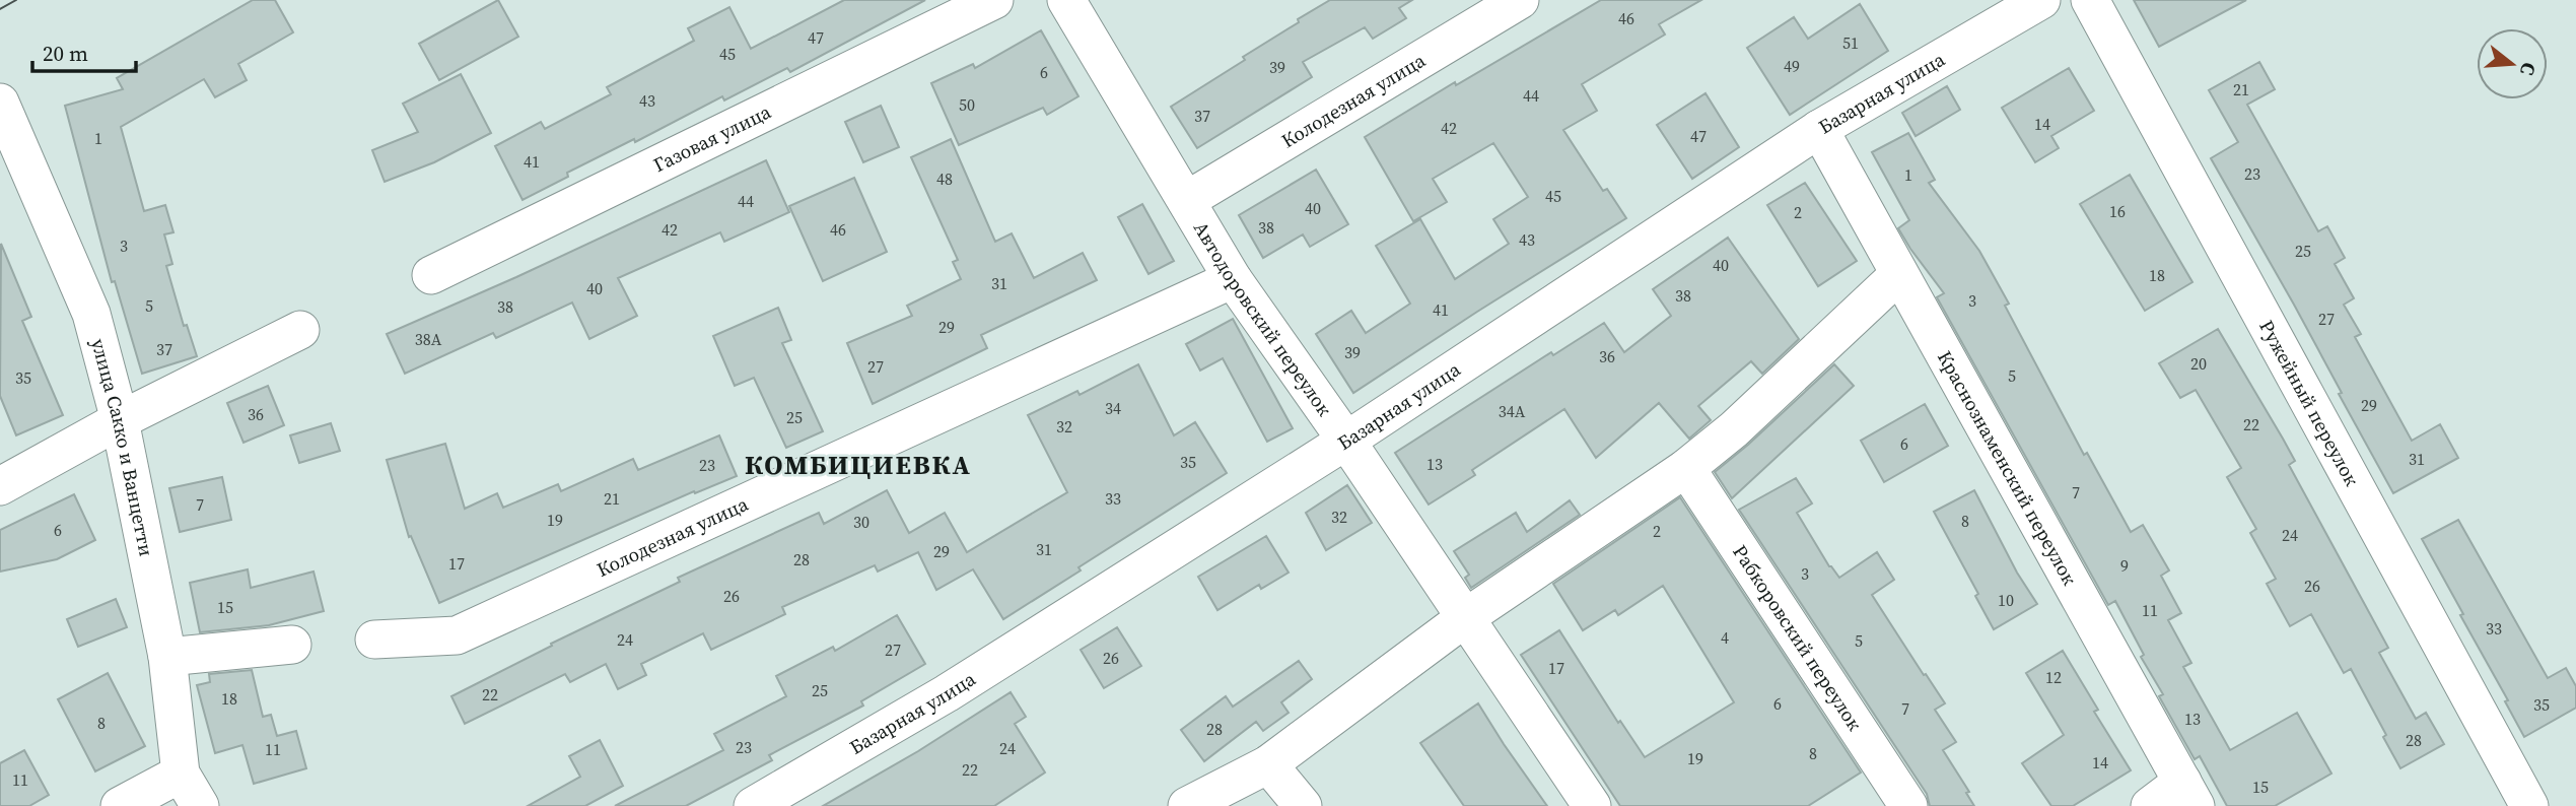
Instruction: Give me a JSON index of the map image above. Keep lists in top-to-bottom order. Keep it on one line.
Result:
{"streets":{"street":["Базарная улица","Колодезная улица","Газовая улица","Автодоровский переулок","Ружейный переулок","улица Сакко и Ванцетти","Краснознаменский переулок","Рабкоровский переулок"]},"crossings":[["Базарная улица","Автодоровский переулок"],["Базарная улица","Краснознаменский переулок"],["Колодезная улица","Автодоровский переулок"]],"districts":["КОМБИЦИЕВКА"],"house_numbers":["46","47","51","45","49","39","6","21","44","43","50","37","14","42","47","1","41","23","1","48","45","44","40","16","2","38","42","46","43","3","25","40","18","31","40","38","3","5","38","41","27","29","38А","37","39","36","20","27","5","35","29","34","34А","36","25","22","32","6","31","35","13","23","7","21","33","7","32","19","8","30","6","2","24","31","29","28","17","9","3","26","26","10","15","11","33","4","24","5","27","26","17","12","25","22","18","6","35","7","13","8","28","28","23","24","11","8","19","14","22","11","15"],"scale_bar":"20 m","north":"right"}
